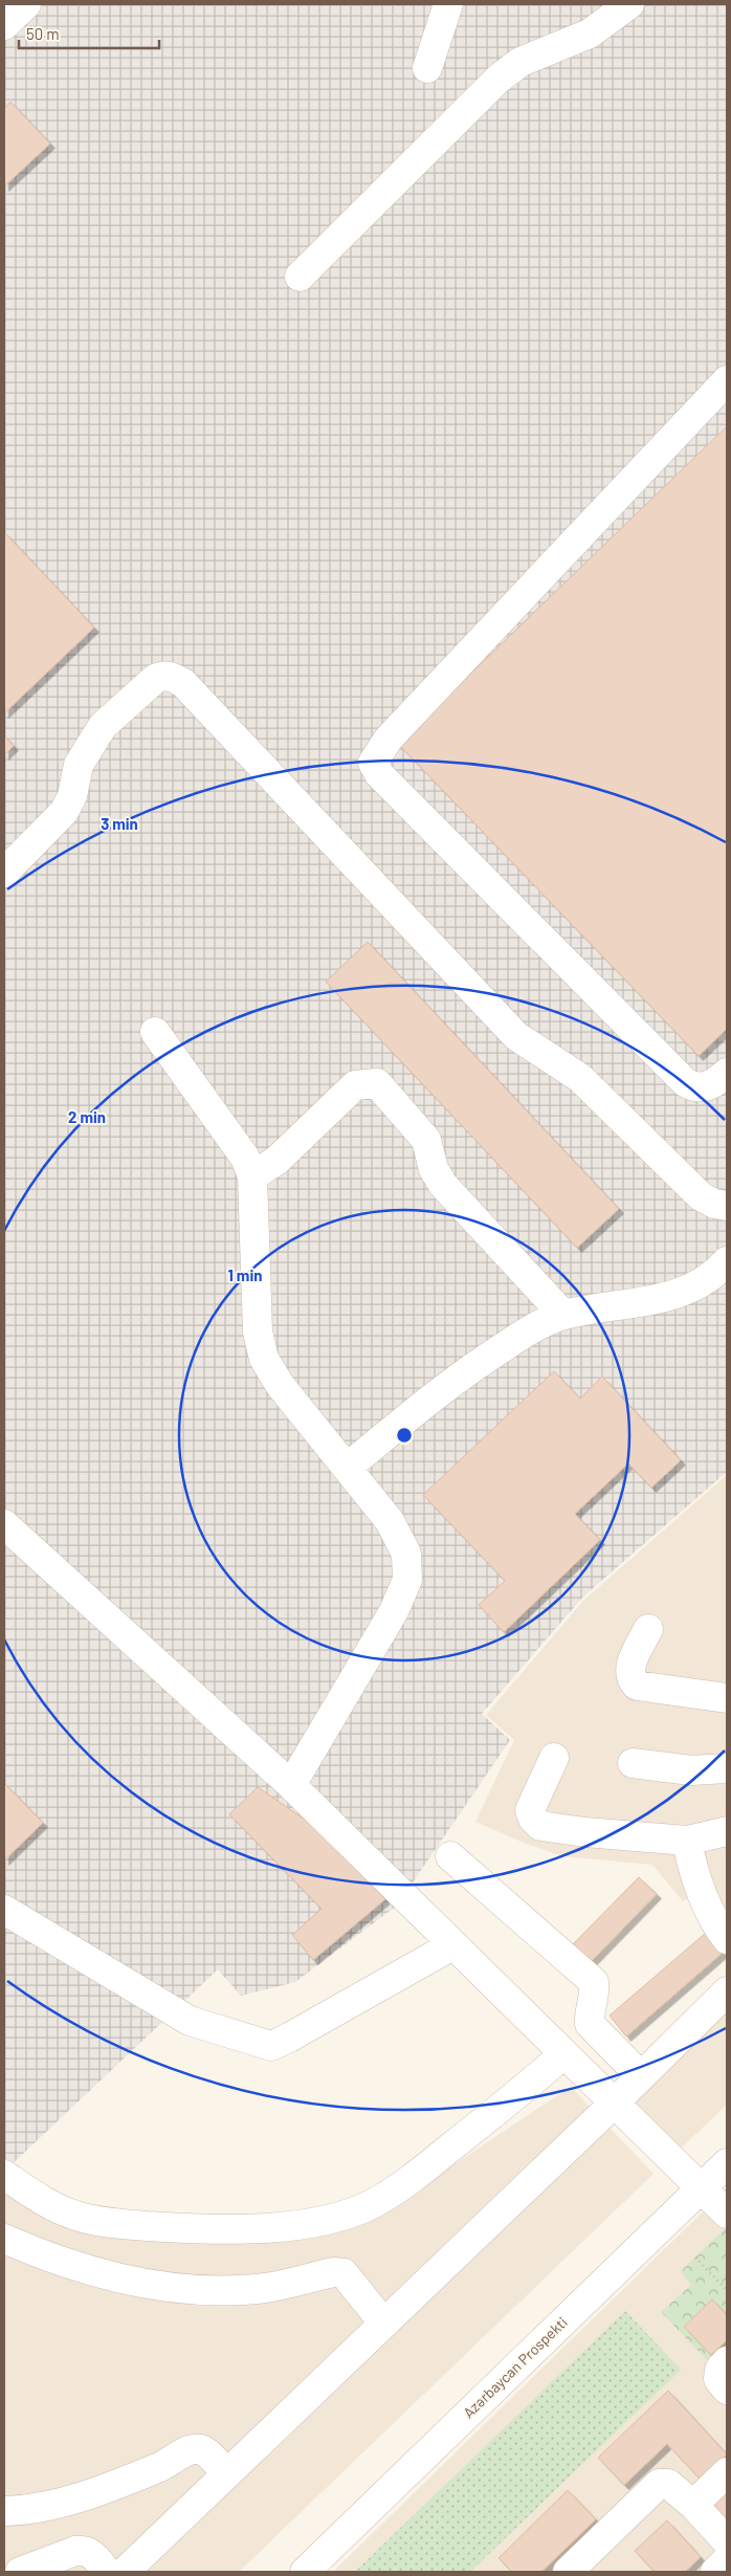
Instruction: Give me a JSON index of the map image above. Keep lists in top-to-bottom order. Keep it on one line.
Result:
{"streets":{"street":["Azərbaycan Prospekti"]},"scale_bar":"50 m","rings":["3 min","2 min","1 min"]}
